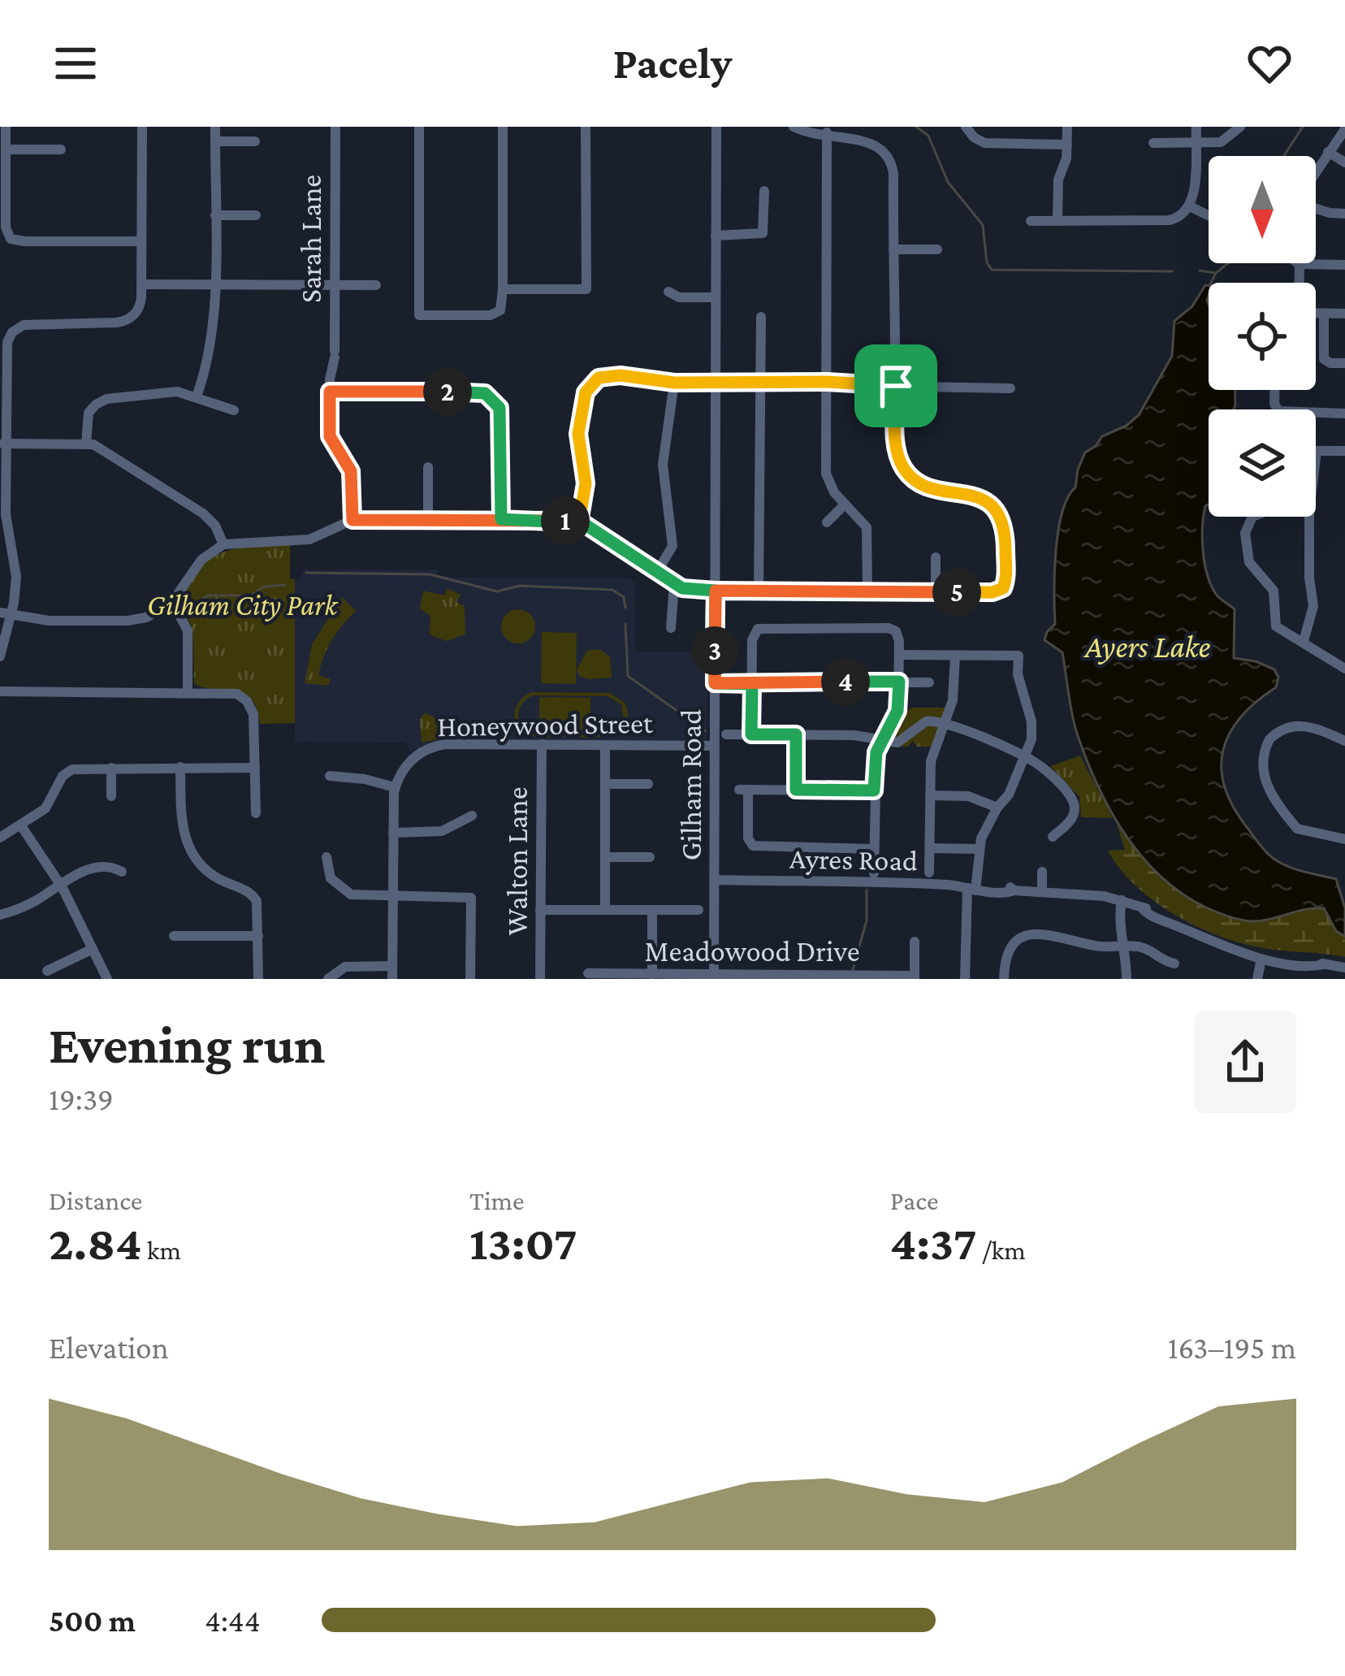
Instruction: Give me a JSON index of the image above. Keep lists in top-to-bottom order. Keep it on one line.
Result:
{"streets":{"street":["Sarah Lane","Honeywood Street","Gilham Road","Ayres Road","Walton Lane","Meadowood Drive"]},"crossings":[["Honeywood Street","Gilham Road"],["Honeywood Street","Walton Lane"],["Gilham Road","Ayres Road"],["Gilham Road","Meadowood Drive"]],"water":["Ayers Lake"],"parks":["Gilham City Park"],"north":"bottom","page":{"header":"Pacely","pins":["2","1","5","3","4"],"heading":["Evening run","19:39"],"stats":[["Distance","2.84 km"],["Time","13:07"],["Pace","4:37 /km"]],"chart":["Elevation","163–195 m"],"list":[{"name":"500 m","note":"4:44"}]}}
